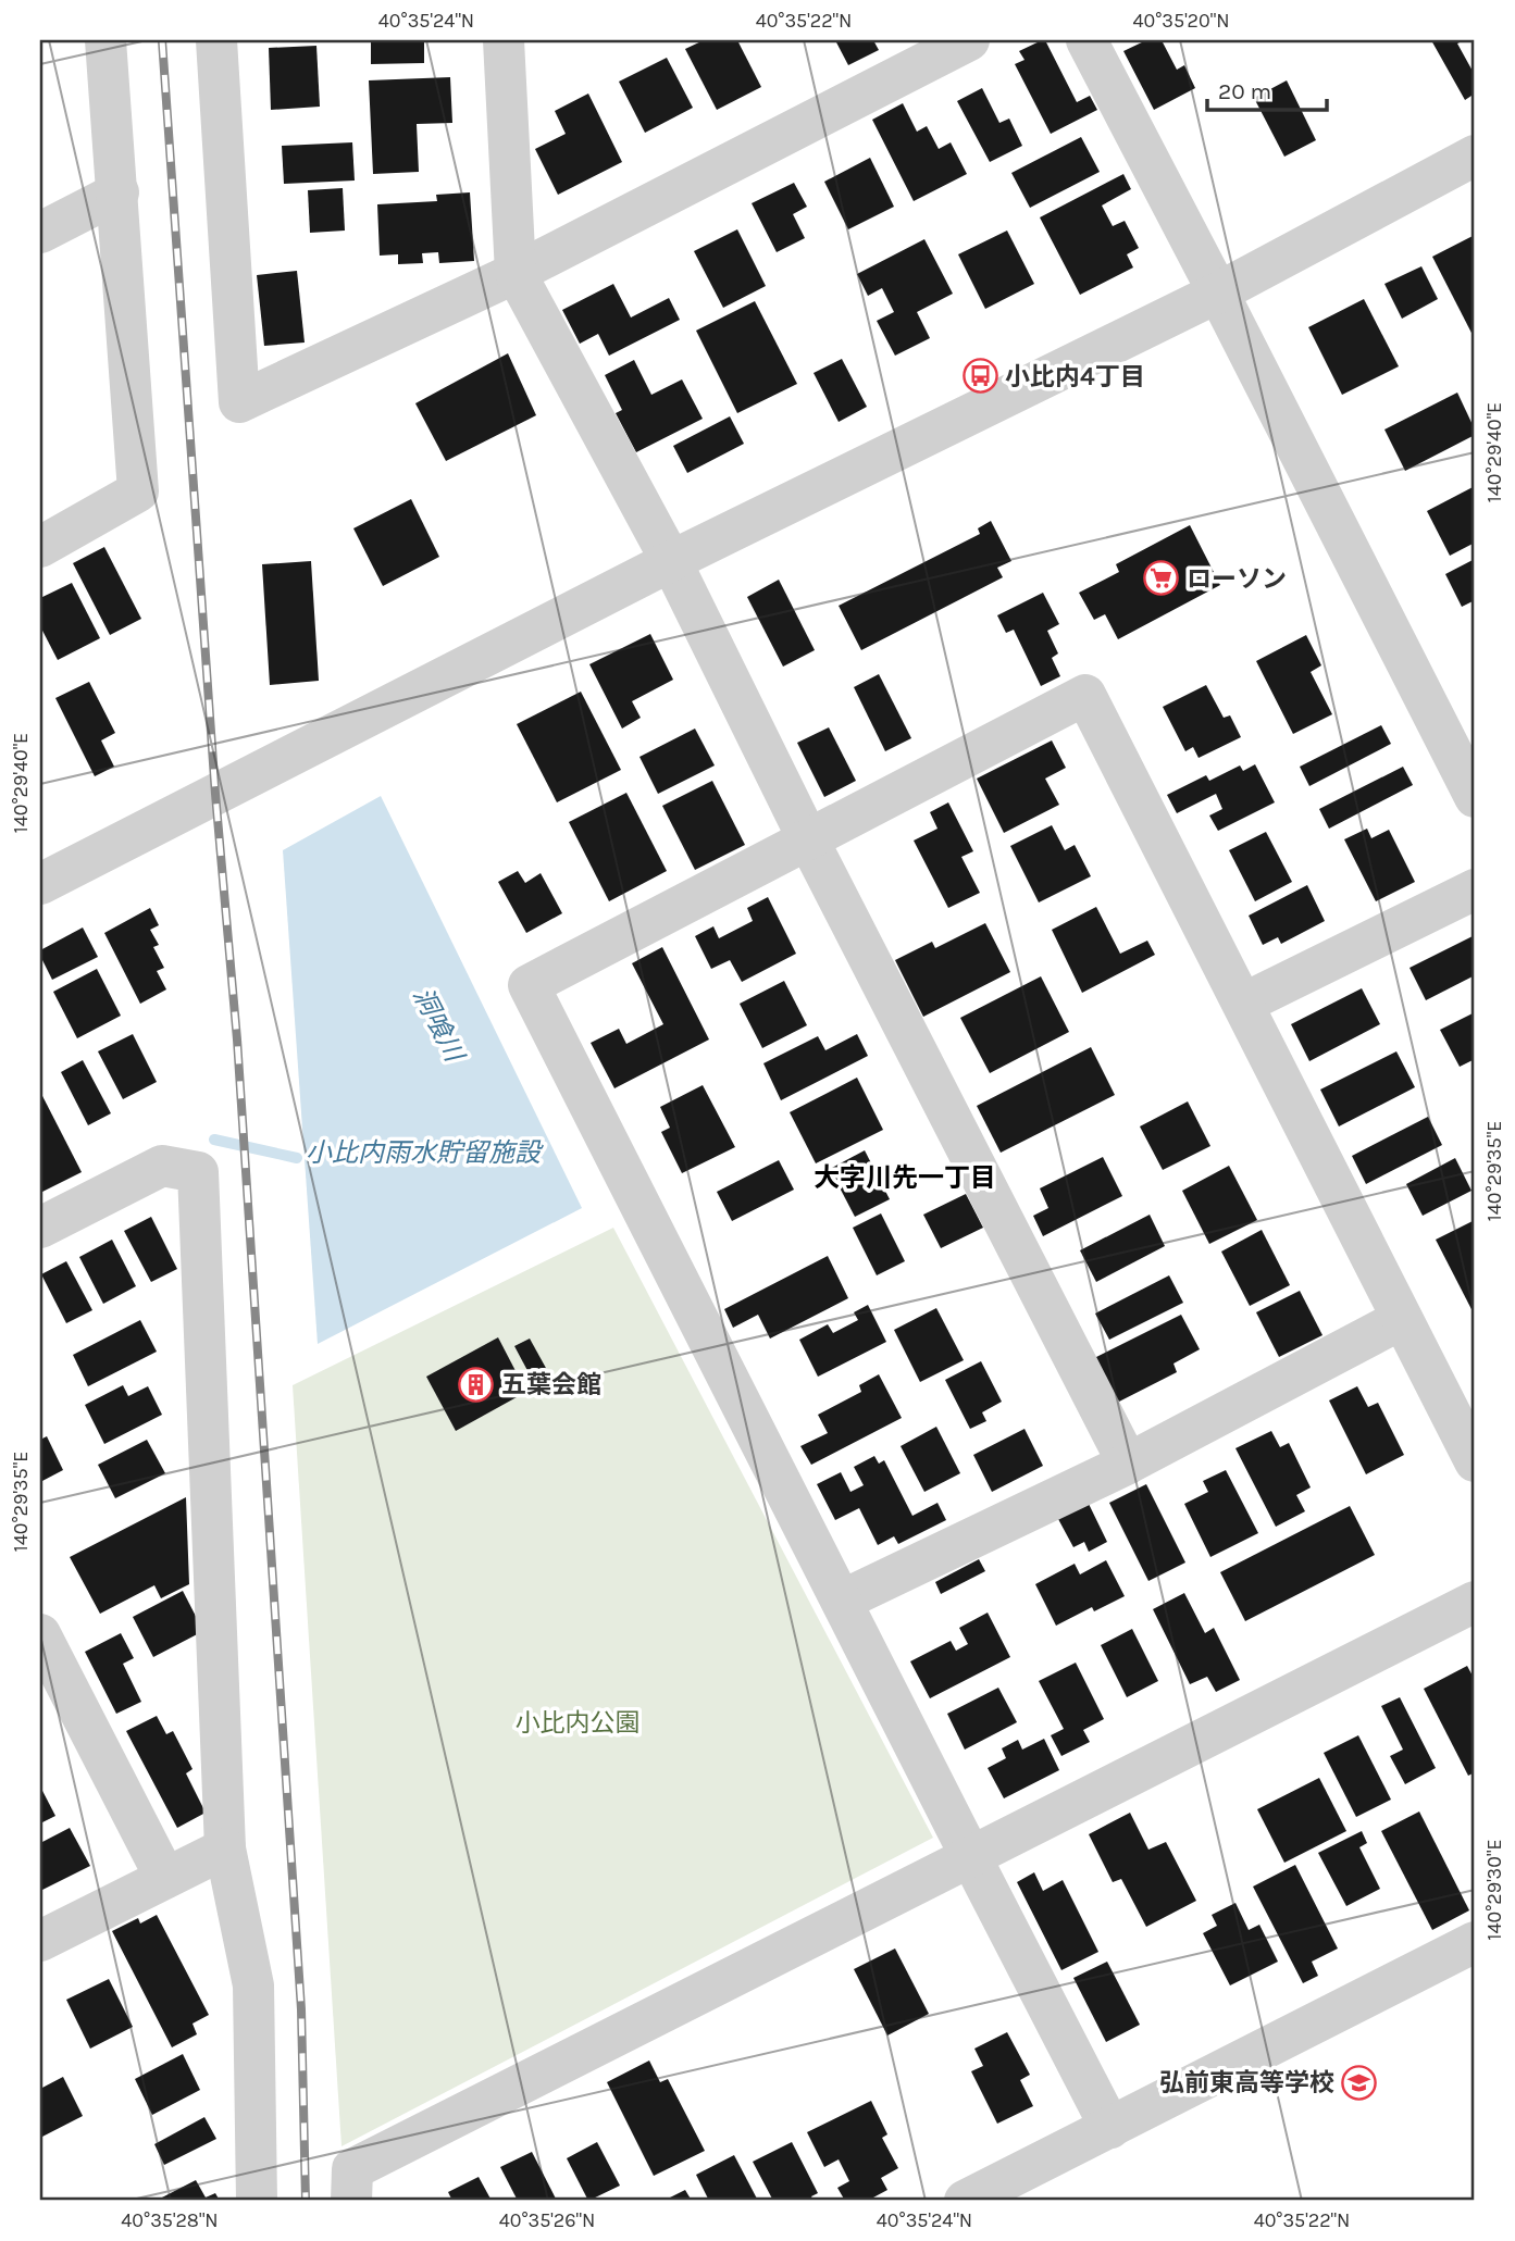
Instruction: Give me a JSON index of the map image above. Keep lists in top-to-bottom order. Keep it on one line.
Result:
{"districts":["大字川先一丁目"],"water":["洞喰川","小比内雨水貯留施設"],"parks":["小比内公園"],"places":{"bus stop":["小比内4丁目"],"supermarket":["ローソン"],"building":["五葉会館"],"school or university":["弘前東高等学校"]},"scale_bar":"20 m","coordinates":["40°35'24\"N","40°35'22\"N","40°35'20\"N","140°29'40\"E","140°29'35\"E","140°29'30\"E","40°35'28\"N","40°35'26\"N"]}
